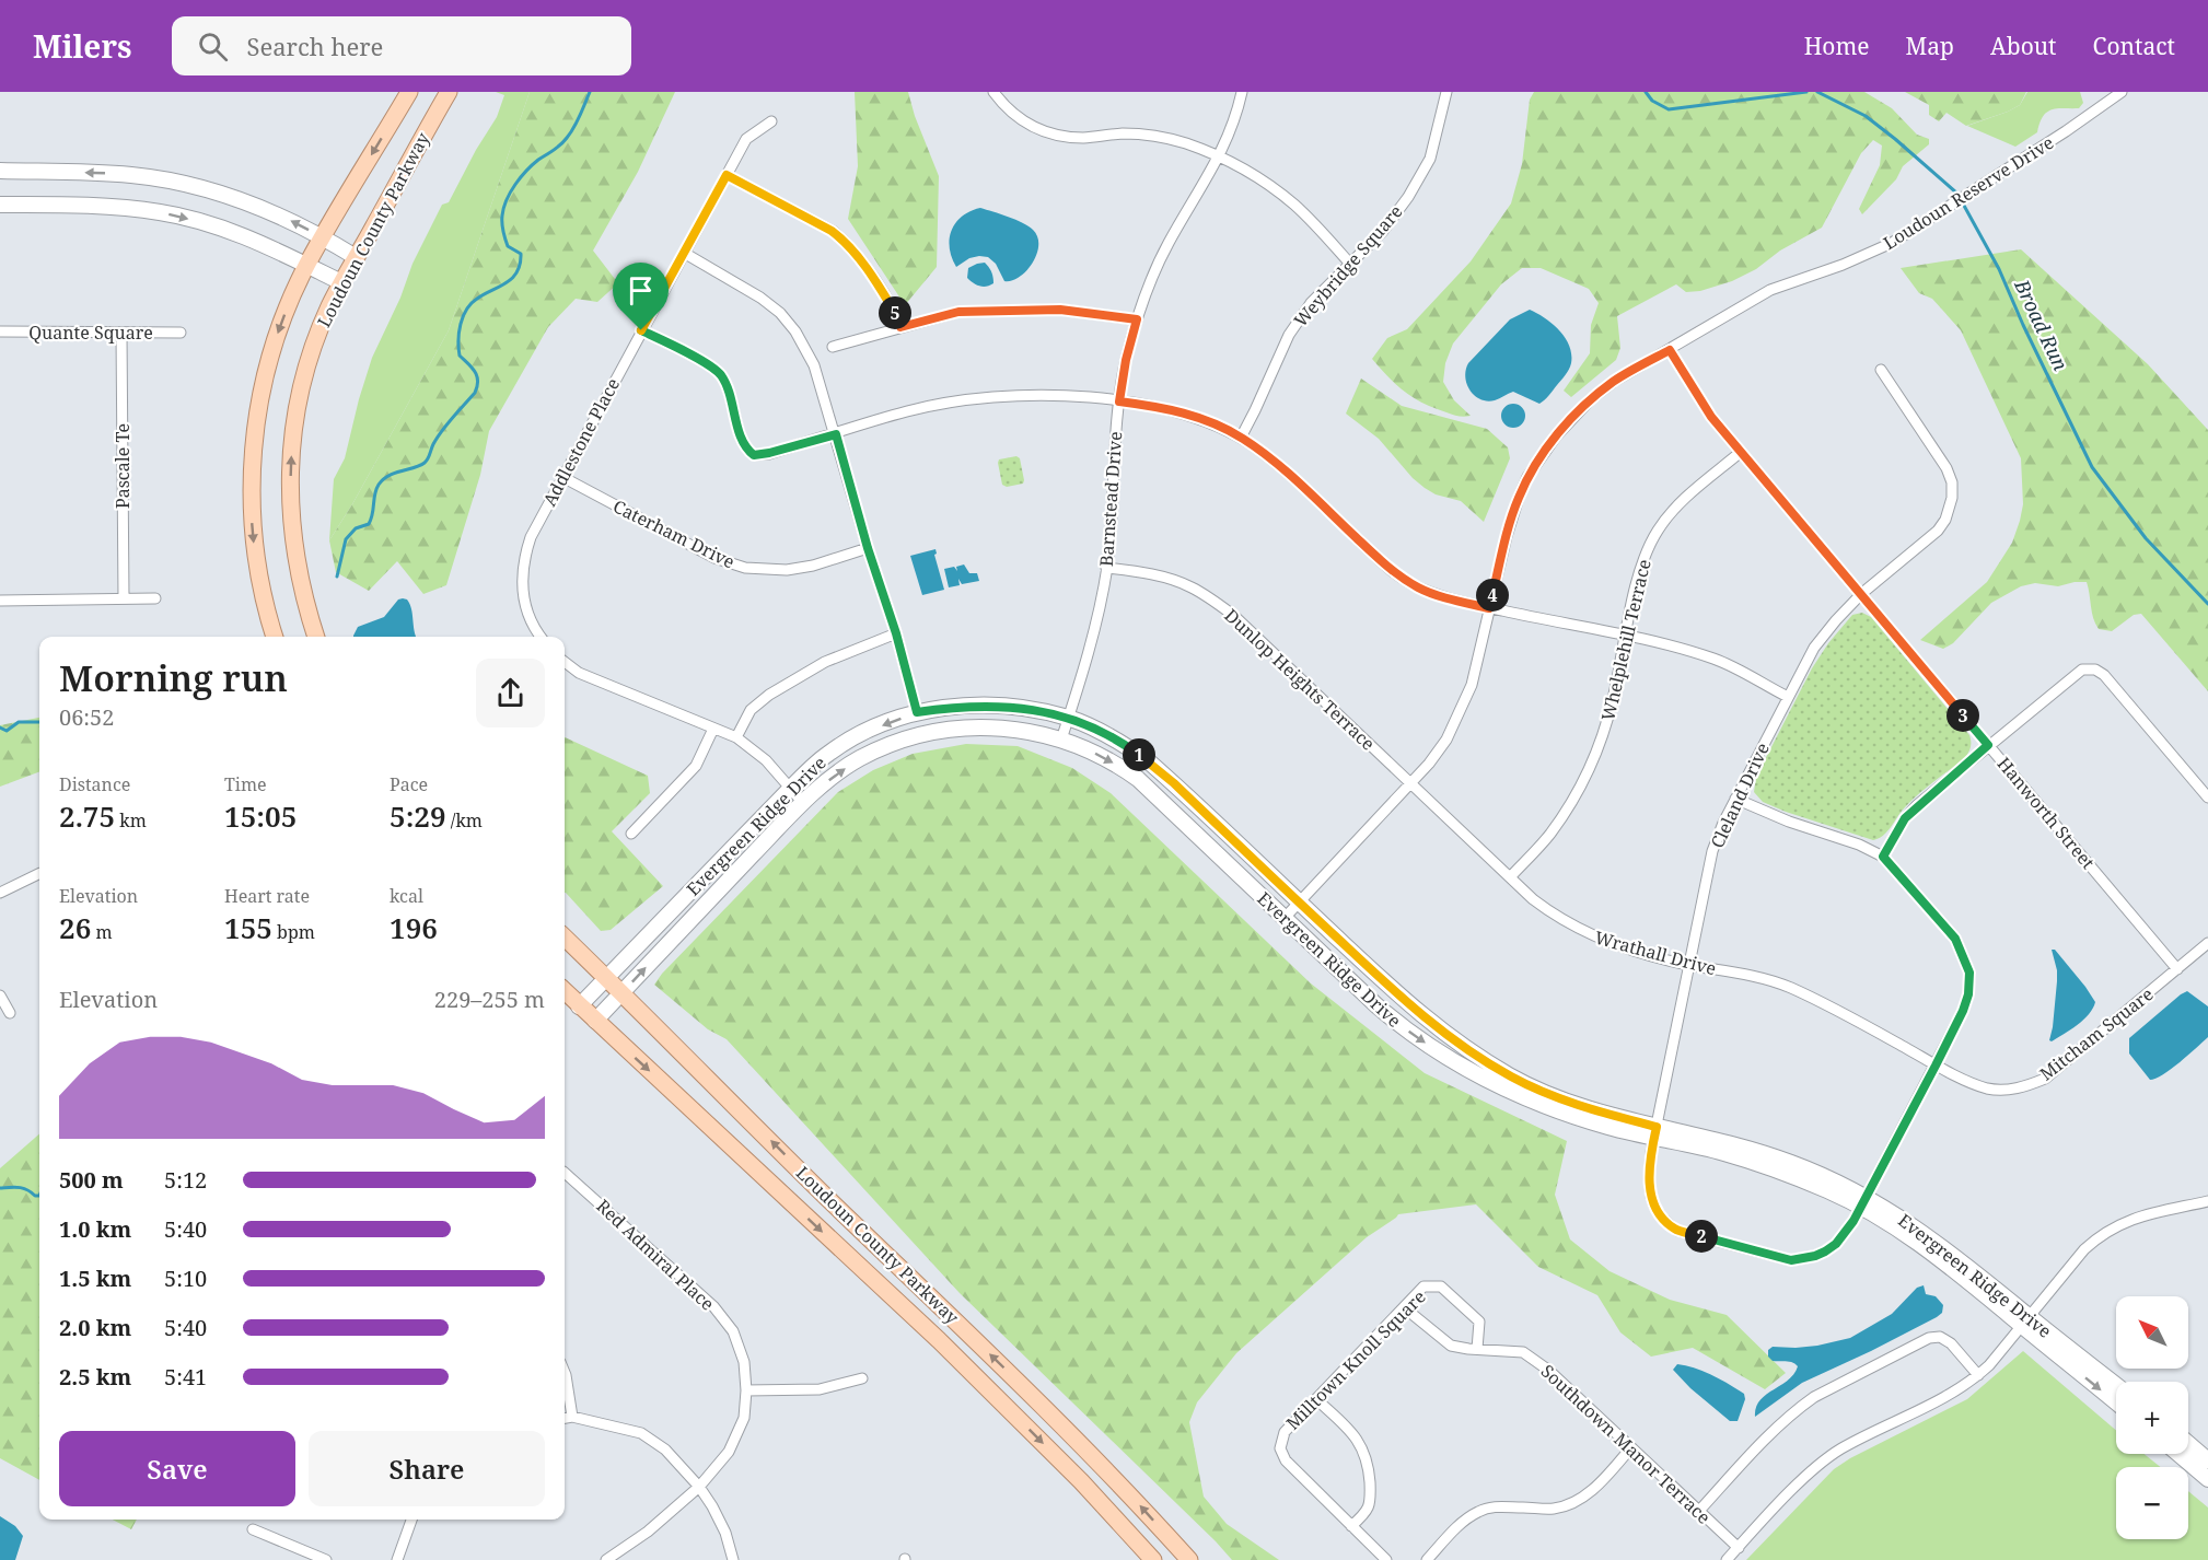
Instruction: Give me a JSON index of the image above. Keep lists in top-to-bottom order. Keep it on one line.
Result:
{"streets":{"main road":["Loudoun County Parkway"],"street":["Loudoun Reserve Drive","Weybridge Square","Quante Square","Addlestone Place","Pascale Te","Barnstead Drive","Caterham Drive","Whelplehill Terrace","Dunlop Heights Terrace","Cleland Drive","Hanworth Street","Evergreen Ridge Drive","Wrathall Drive","Mitcham Square","Red Admiral Place","Milltown Knoll Square","Southdown Manor Terrace"]},"crossings":[["Loudoun Reserve Drive","Dunlop Heights Terrace"],["Loudoun Reserve Drive","Hanworth Street"],["Loudoun Reserve Drive","Evergreen Ridge Drive"],["Loudoun Reserve Drive","Wrathall Drive"],["Loudoun County Parkway","Evergreen Ridge Drive"],["Quante Square","Pascale Te"],["Addlestone Place","Caterham Drive"],["Barnstead Drive","Dunlop Heights Terrace"],["Barnstead Drive","Evergreen Ridge Drive"],["Whelplehill Terrace","Hanworth Street"],["Whelplehill Terrace","Wrathall Drive"],["Dunlop Heights Terrace","Wrathall Drive"],["Cleland Drive","Hanworth Street"],["Cleland Drive","Evergreen Ridge Drive"],["Cleland Drive","Wrathall Drive"],["Cleland Drive","Mitcham Square"],["Hanworth Street","Mitcham Square"],["Wrathall Drive","Mitcham Square"],["Milltown Knoll Square","Southdown Manor Terrace"]],"water":["Broad Run"],"north":"top left","page":{"header":"Milers","search":"Search here","nav":["Home","Map","About","Contact"],"pins":["5","4","3","1","2"],"heading":["Morning run","06:52"],"stats":[["Distance","2.75 km"],["Time","15:05"],["Pace","5:29 /km"],["Elevation","26 m"],["Heart rate","155 bpm"],["kcal","196"]],"chart":["Elevation","229–255 m"],"list":[{"name":"500 m","note":"5:12"},{"name":"1.0 km","note":"5:40"},{"name":"1.5 km","note":"5:10"},{"name":"2.0 km","note":"5:40"},{"name":"2.5 km","note":"5:41"}],"map_buttons":["+","−"],"buttons":["Save","Share"]}}
